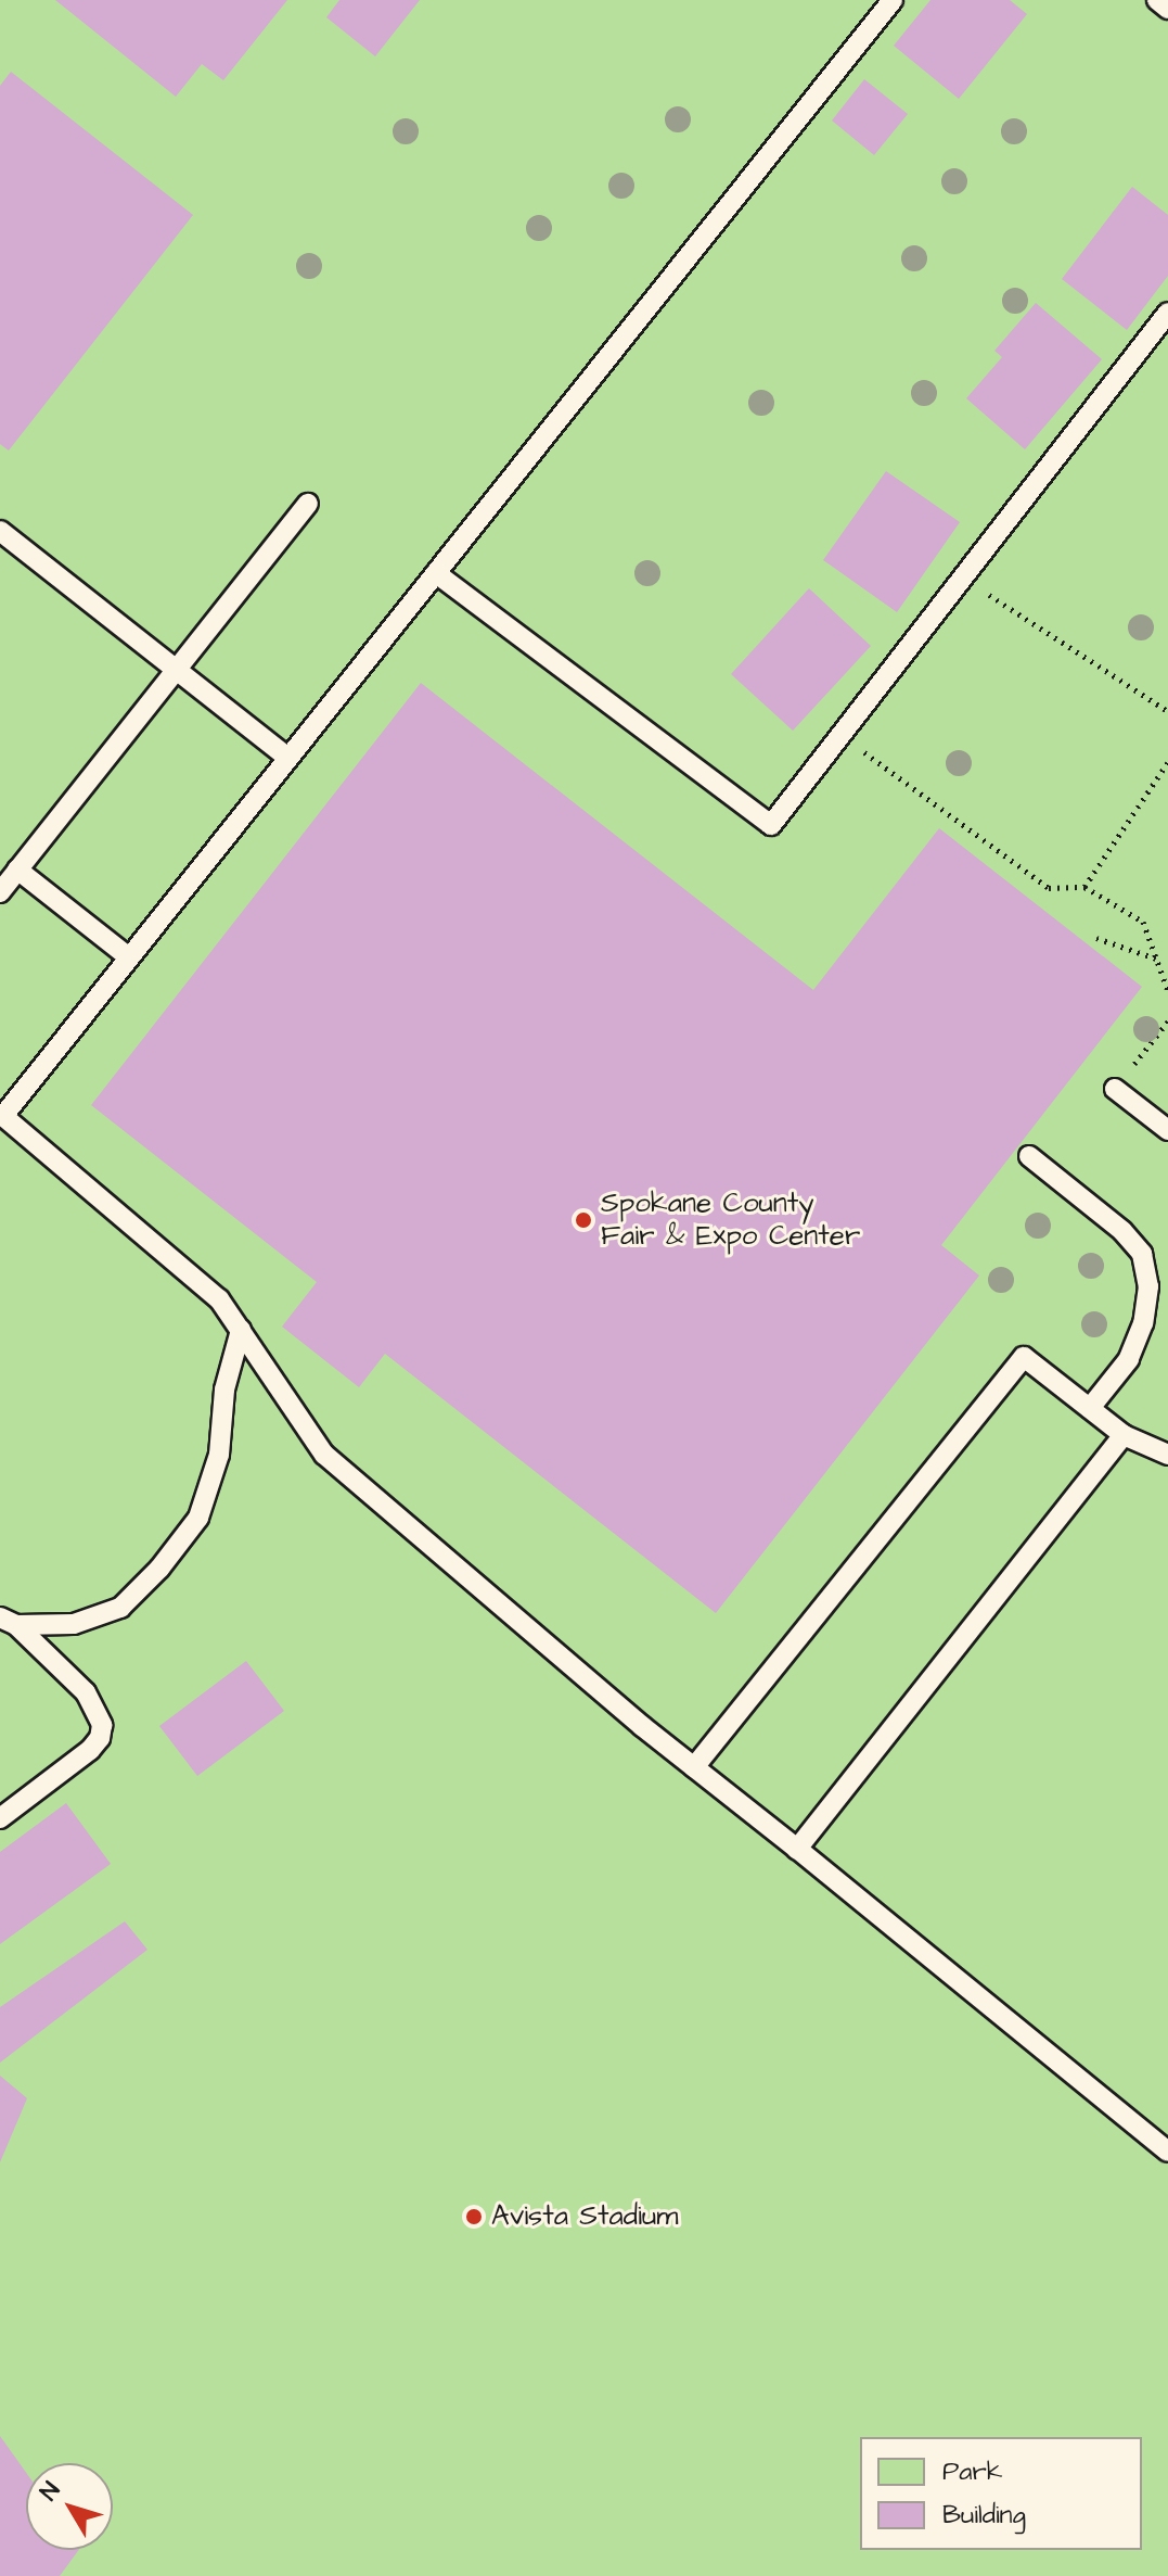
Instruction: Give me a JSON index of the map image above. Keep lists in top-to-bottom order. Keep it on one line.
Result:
{"places":["Spokane County Fair & Expo Center","Avista Stadium"],"legend":["Park","Building"],"north":"top left"}
